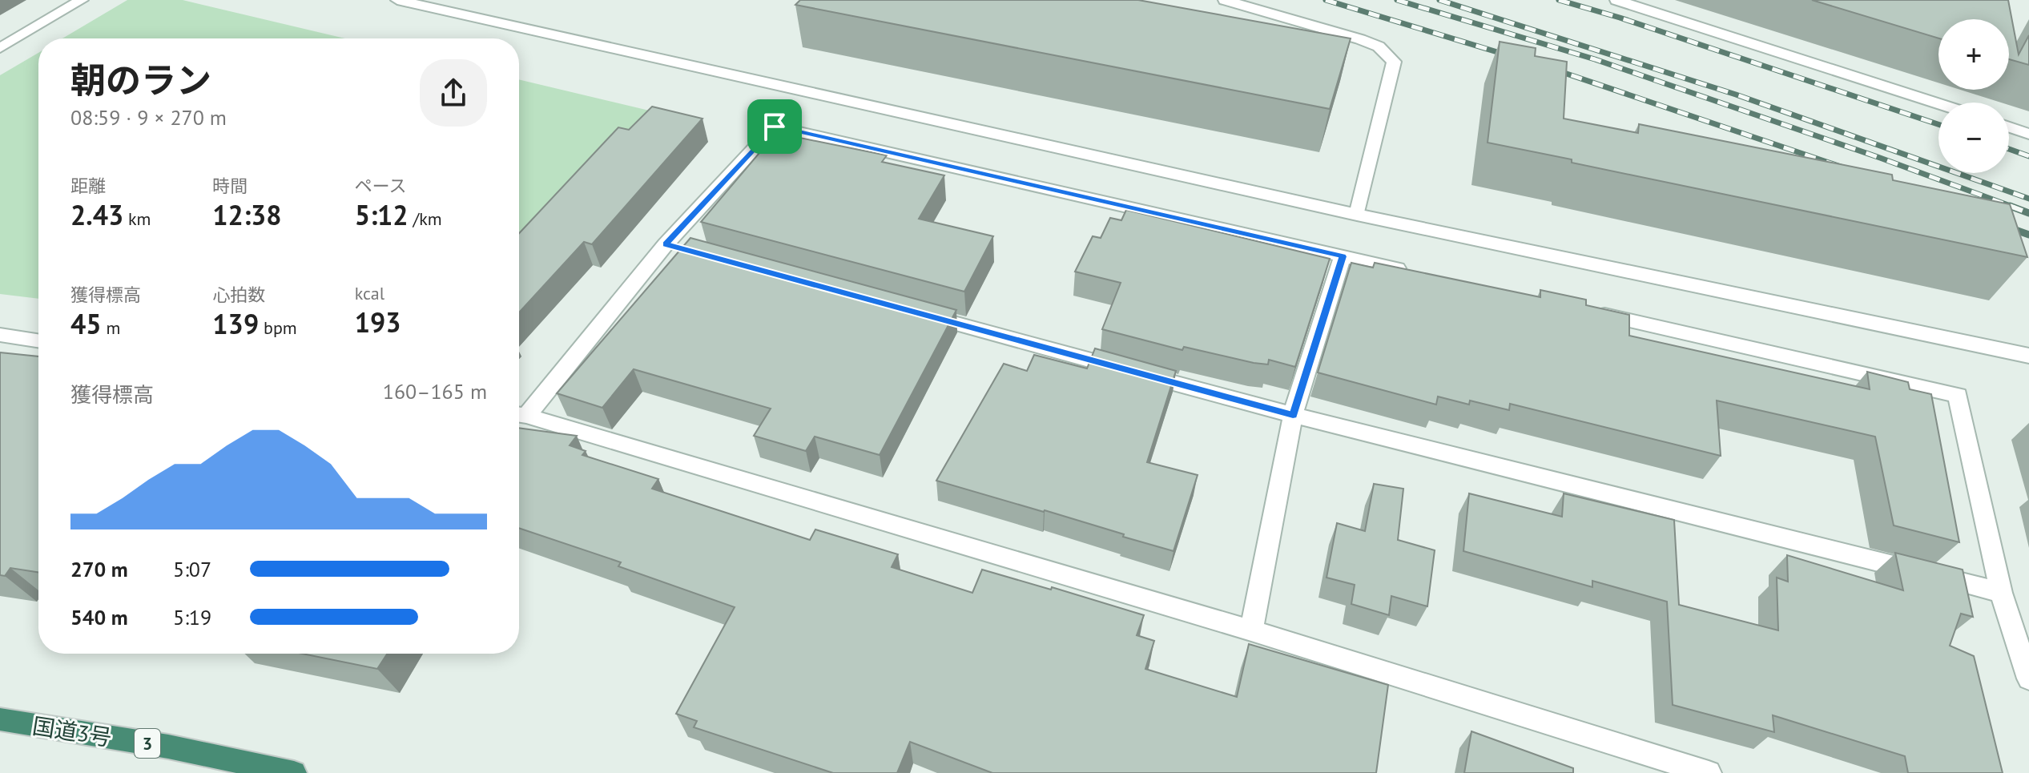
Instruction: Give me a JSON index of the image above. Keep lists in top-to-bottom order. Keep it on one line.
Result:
{"streets":{"highway":["国道3号","3"]},"page":{"map_buttons":["+","−"],"heading":["朝のラン","08:59 · 9 × 270 m"],"stats":[["距離","2.43 km"],["時間","12:38"],["ペース","5:12 /km"],["獲得標高","45 m"],["心拍数","139 bpm"],["kcal","193"]],"chart":["獲得標高","160–165 m"],"list":[{"name":"270 m","note":"5:07"},{"name":"540 m","note":"5:19"}]}}
